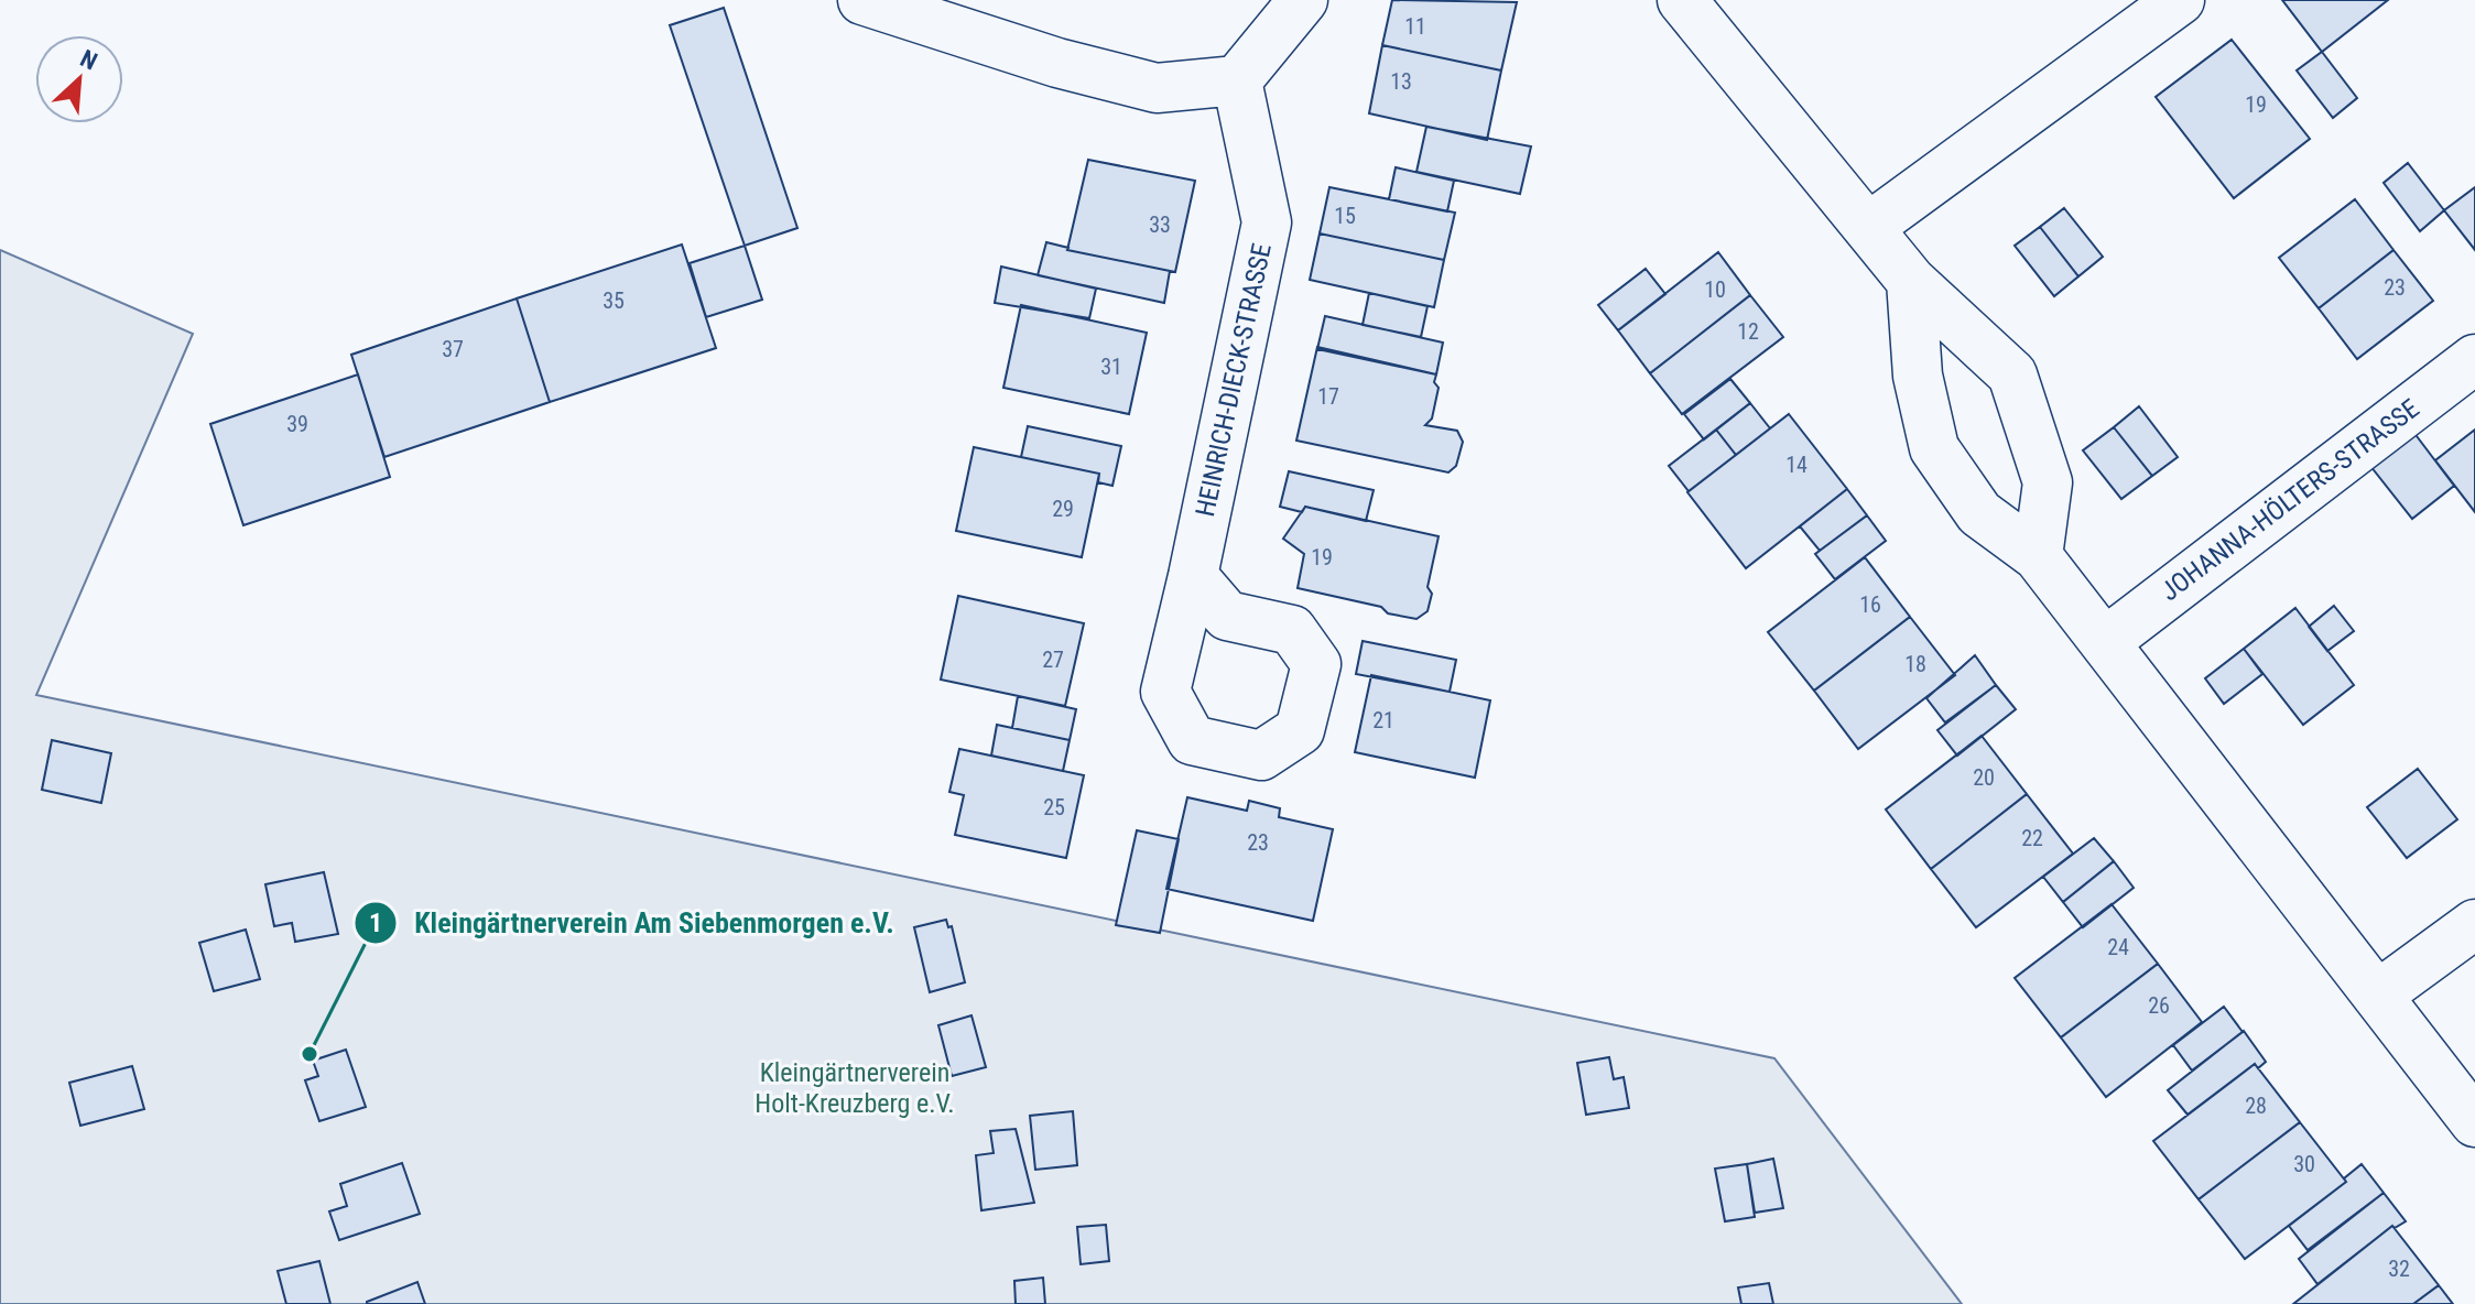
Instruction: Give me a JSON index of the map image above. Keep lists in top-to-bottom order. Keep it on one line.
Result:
{"streets":{"street":["HEINRICH-DIECK-STRASSE","JOHANNA-HÖLTERS-STRASSE"]},"parks":["Kleingärtnerverein Holt-Kreuzberg e.V."],"places":["Kleingärtnerverein Am Siebenmorgen e.V."],"house_numbers":["11","13","19","15","33","23","10","35","12","37","31","17","39","14","29","19","16","27","18","21","20","25","22","23","24","26","28","30","32"],"north":"top right"}
